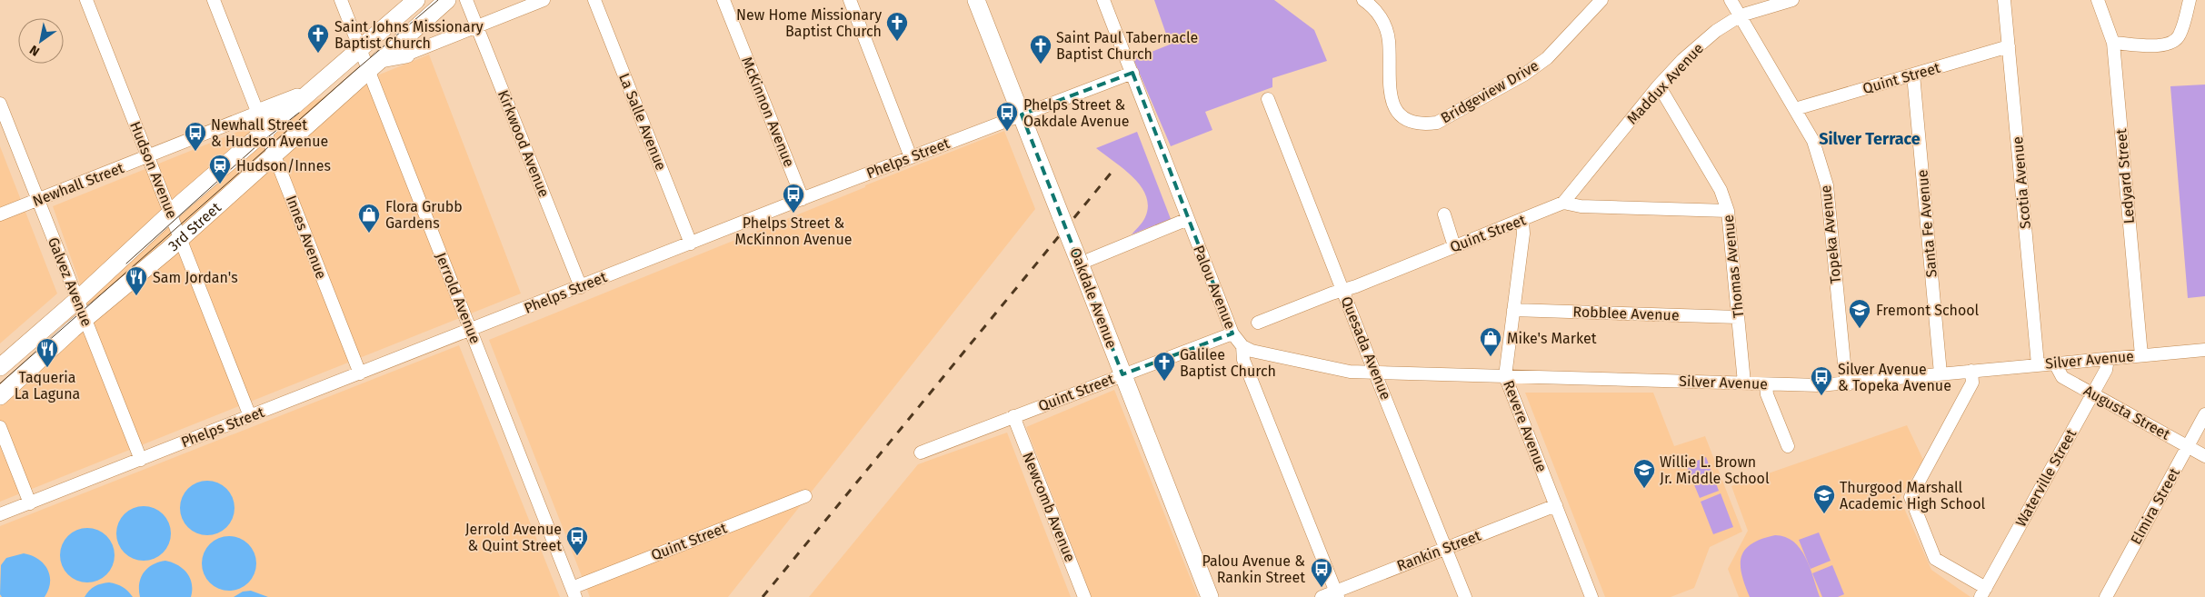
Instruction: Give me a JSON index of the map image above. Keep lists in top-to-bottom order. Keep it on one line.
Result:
{"streets":{"main road":["3rd Street","Oakdale Avenue"],"street":["Quint Street","Maddux Avenue","Bridgeview Drive","McKinnon Avenue","La Salle Avenue","Kirkwood Avenue","Phelps Street","Hudson Avenue","Ledyard Street","Scotia Avenue","Newhall Street","Santa Fe Avenue","Topeka Avenue","Innes Avenue","Thomas Avenue","Galvez Avenue","Palou Avenue","Jerrold Avenue","Robblee Avenue","Quesada Avenue","Silver Avenue","Augusta Street","Revere Avenue","Waterville Street","Elmira Street","Newcomb Avenue","Rankin Street"]},"crossings":[["Quint Street","Maddux Avenue"],["Quint Street","Scotia Avenue"],["Quint Street","Santa Fe Avenue"],["Quint Street","Topeka Avenue"],["Quint Street","Palou Avenue"],["Quint Street","Jerrold Avenue"],["Quint Street","Oakdale Avenue"],["Quint Street","Quesada Avenue"],["Quint Street","Revere Avenue"],["Quint Street","Newcomb Avenue"],["Maddux Avenue","Topeka Avenue"],["Maddux Avenue","Thomas Avenue"],["McKinnon Avenue","Phelps Street"],["La Salle Avenue","Phelps Street"],["Kirkwood Avenue","Phelps Street"],["Phelps Street","Hudson Avenue"],["Phelps Street","Innes Avenue"],["Phelps Street","Galvez Avenue"],["Phelps Street","Palou Avenue"],["Phelps Street","Jerrold Avenue"],["Phelps Street","Oakdale Avenue"],["Hudson Avenue","Newhall Street"],["Hudson Avenue","3rd Street"],["Ledyard Street","Silver Avenue"],["Scotia Avenue","Silver Avenue"],["Newhall Street","Innes Avenue"],["Newhall Street","Galvez Avenue"],["Santa Fe Avenue","Silver Avenue"],["3rd Street","Innes Avenue"],["3rd Street","Galvez Avenue"],["3rd Street","Jerrold Avenue"],["Topeka Avenue","Silver Avenue"],["Thomas Avenue","Robblee Avenue"],["Thomas Avenue","Silver Avenue"],["Palou Avenue","Silver Avenue"],["Palou Avenue","Rankin Street"],["Robblee Avenue","Revere Avenue"],["Quesada Avenue","Silver Avenue"],["Quesada Avenue","Rankin Street"],["Silver Avenue","Augusta Street"],["Silver Avenue","Revere Avenue"],["Silver Avenue","Waterville Street"],["Augusta Street","Waterville Street"],["Augusta Street","Elmira Street"],["Revere Avenue","Rankin Street"]],"districts":["Silver Terrace"],"places":{"church":["New Home Missionary Baptist Church","Saint Johns Missionary Baptist Church","Saint Paul Tabernacle Baptist Church","Galilee Baptist Church"],"bus stop":["Phelps Street & Oakdale Avenue","Newhall Street & Hudson Avenue","Phelps Street & McKinnon Avenue","Silver Avenue & Topeka Avenue","Jerrold Avenue & Quint Street","Palou Avenue & Rankin Street"],"station":["Hudson/Innes"],"shop":["Flora Grubb Gardens","Mike's Market"],"restaurant":["Sam Jordan's","Taqueria La Laguna"],"school or university":["Fremont School","Willie L. Brown Jr. Middle School","Thurgood Marshall Academic High School"]},"north":"bottom left"}
